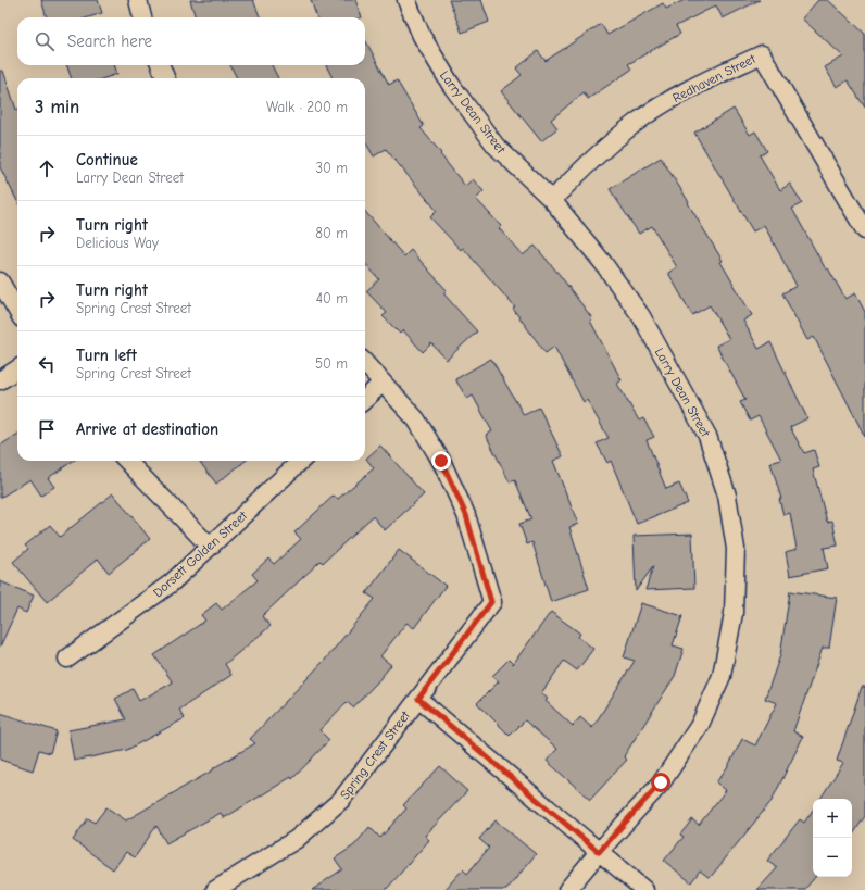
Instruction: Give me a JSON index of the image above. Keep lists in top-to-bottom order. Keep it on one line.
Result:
{"streets":{"street":["Redhaven Street","Larry Dean Street","Dorsett Golden Street","Spring Crest Street"]},"crossings":[["Redhaven Street","Larry Dean Street"]],"page":{"search":"Search here","heading":["3 min","Walk · 200 m"],"list":[["Continue","Larry Dean Street","30 m"],["Turn right","Delicious Way","80 m"],["Turn right","Spring Crest Street","40 m"],["Turn left","Spring Crest Street","50 m"],"Arrive at destination"],"map_buttons":["+","−"]}}
